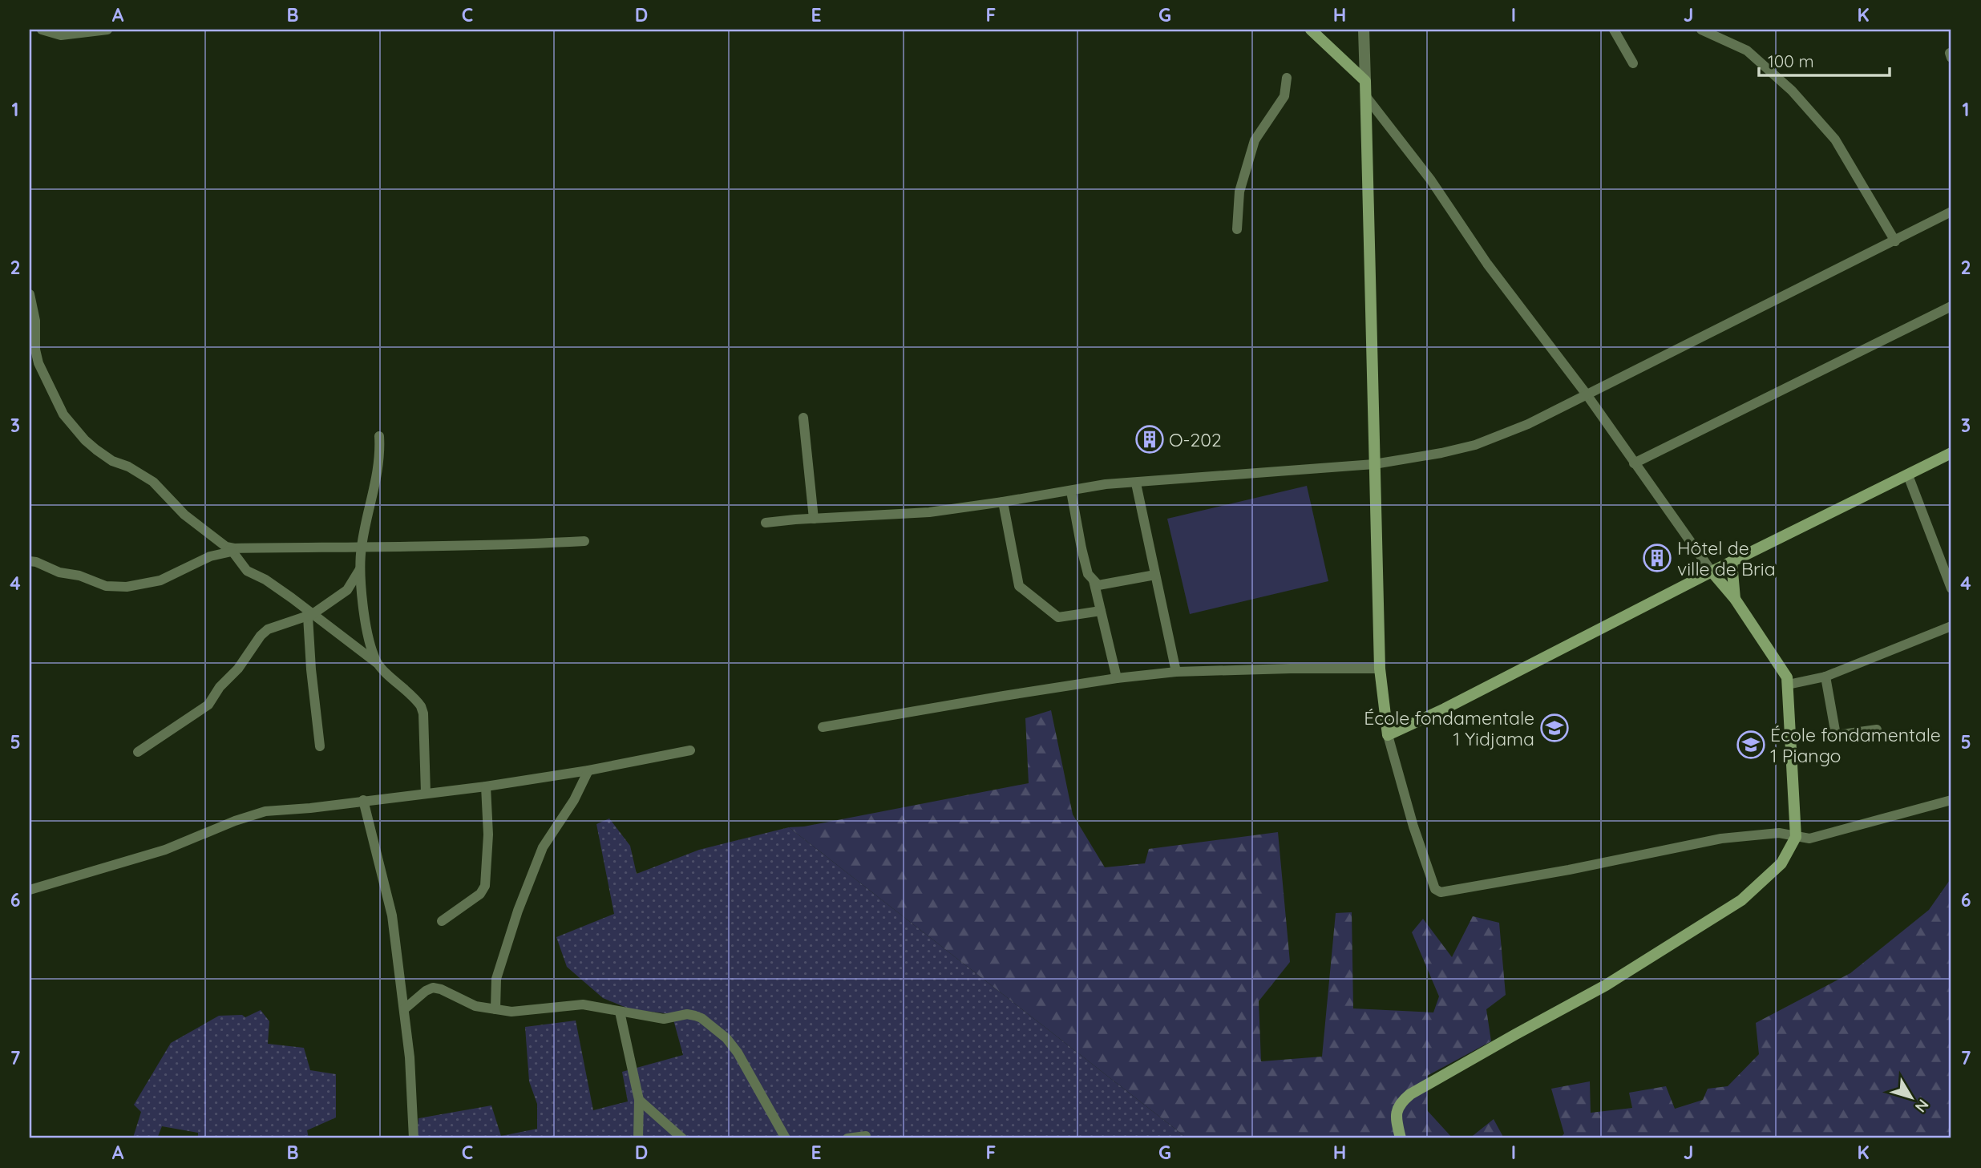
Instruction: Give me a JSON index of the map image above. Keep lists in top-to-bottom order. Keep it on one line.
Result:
{"places":{"building":["O-202","Hôtel de ville de Bria"],"school or university":["École fondamentale 1 Yidjama","École fondamentale 1 Piango"]},"scale_bar":"100 m","north":"bottom right","grid":{"columns":["A","B","C","D","E","F","G","H","I","J","K"],"rows":["1","2","3","4","5","6","7"]}}
